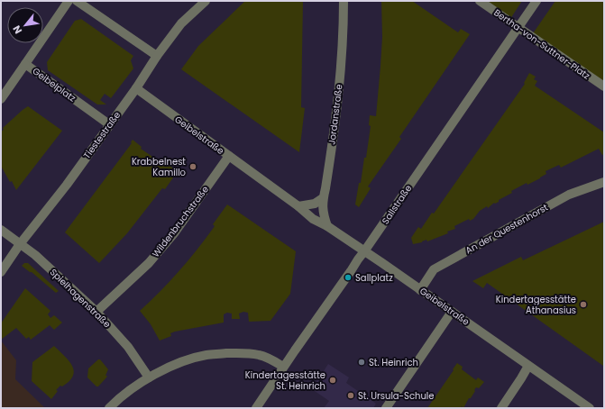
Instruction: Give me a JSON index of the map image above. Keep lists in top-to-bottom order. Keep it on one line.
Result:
{"streets":{"street":["Bertha-von-Suttner-Platz","Geibelplatz","Jordanstraße","Tiestestraße","Geibelstraße","Sallstraße","Wildenbruchstraße","An der Questenhorst","Spielhagenstraße"]},"crossings":[["Bertha-von-Suttner-Platz","Sallstraße"],["Geibelplatz","Tiestestraße"],["Jordanstraße","Geibelstraße"],["Tiestestraße","Geibelstraße"],["Tiestestraße","Spielhagenstraße"],["Geibelstraße","Sallstraße"],["Geibelstraße","Wildenbruchstraße"],["Geibelstraße","An der Questenhorst"],["Wildenbruchstraße","Spielhagenstraße"]],"places":["Krabbelnest Kamillo","Sallplatz","Kindertagesstätte Athanasius","St. Heinrich","Kindertagesstätte St. Heinrich","St. Ursula-Schule"],"north":"bottom left"}
